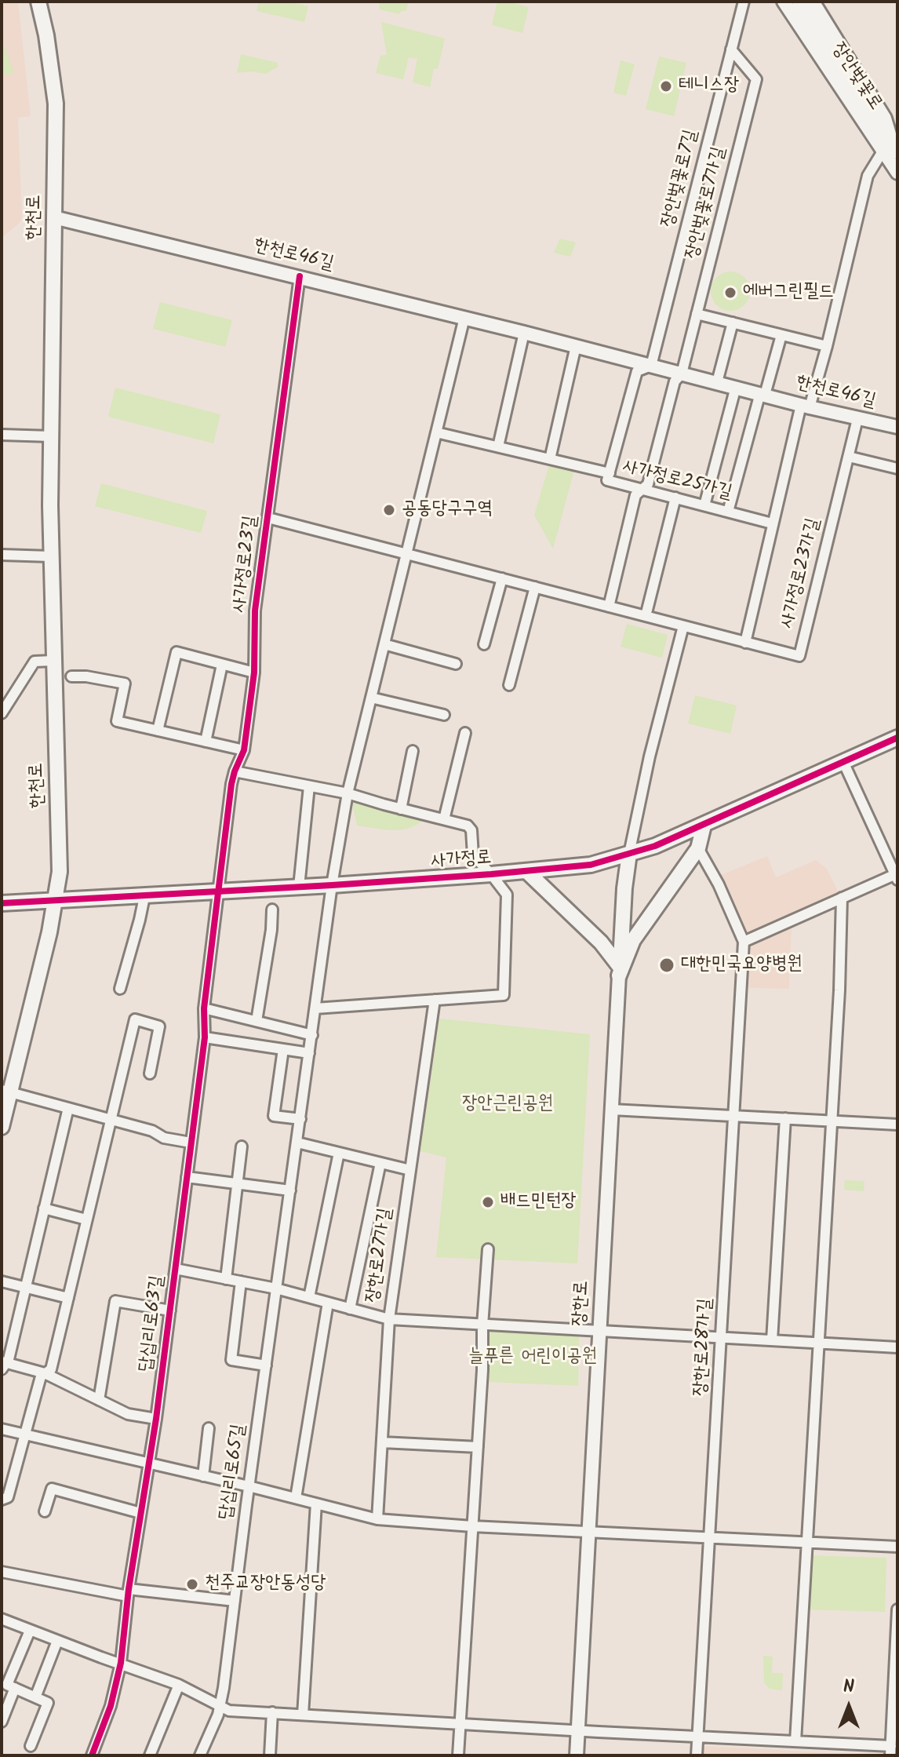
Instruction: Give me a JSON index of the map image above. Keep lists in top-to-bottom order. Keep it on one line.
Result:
{"streets":{"main road":["한천로","사가정로","장한로"],"street":["장안벚꽃로","장안벚꽃로7길","장안벚꽃로7가길","한천로46길","사가정로25가길","사가정로23길","사가정로23가길","장한로27가길","답십리로63길","장한로28가길","답십리로65길"]},"crossings":[["장안벚꽃로7길","장안벚꽃로7가길"],["장안벚꽃로7길","한천로46길"],["장안벚꽃로7가길","한천로46길"],["한천로","한천로46길"],["한천로","사가정로"],["한천로46길","사가정로25가길"],["한천로46길","사가정로23길"],["한천로46길","사가정로23가길"],["한천로46길","답십리로65길"],["사가정로25가길","답십리로65길"],["사가정로23길","사가정로23가길"],["사가정로23길","사가정로"],["사가정로23길","답십리로63길"],["사가정로23가길","답십리로65길"],["사가정로","장한로27가길"],["사가정로","장한로"],["사가정로","답십리로63길"],["사가정로","답십리로65길"]],"parks":["장안근린공원","늘푸른 어린이공원"],"places":["테니스장","에버그린필드","공동당구구역","대한민국요양병원","배드민턴장","천주교장안동성당"],"north":"top"}
